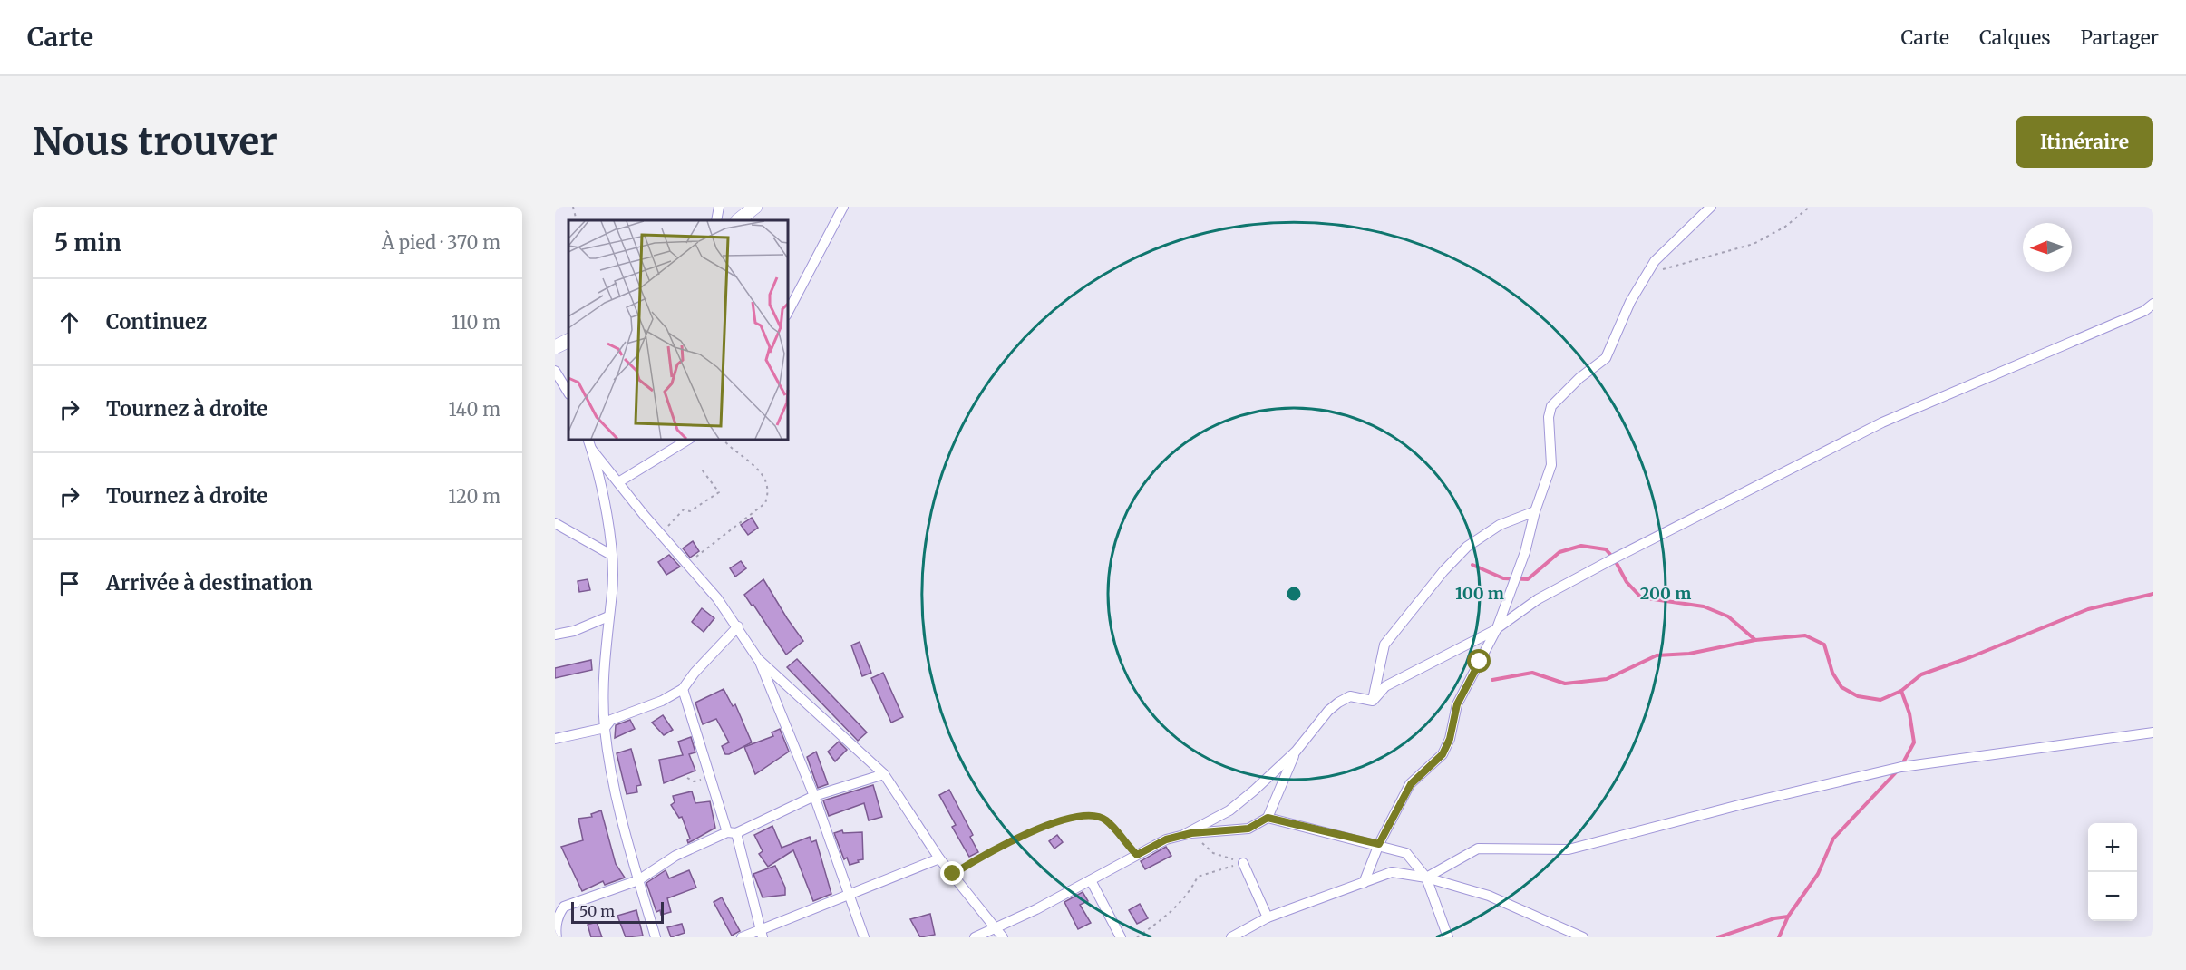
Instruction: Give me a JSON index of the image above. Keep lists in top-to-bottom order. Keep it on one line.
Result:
{"scale_bar":"50 m","north":"left","page":{"header":"Carte","nav":["Carte","Calques","Partager"],"buttons":"Itinéraire","title":"Nous trouver","heading":["5 min","À pied · 370 m"],"list":[["Continuez","110 m"],["Tournez à droite","140 m"],["Tournez à droite","120 m"],"Arrivée à destination"],"map_buttons":["+","−"],"scale":"50 m"},"rings":["100 m","200 m"]}
